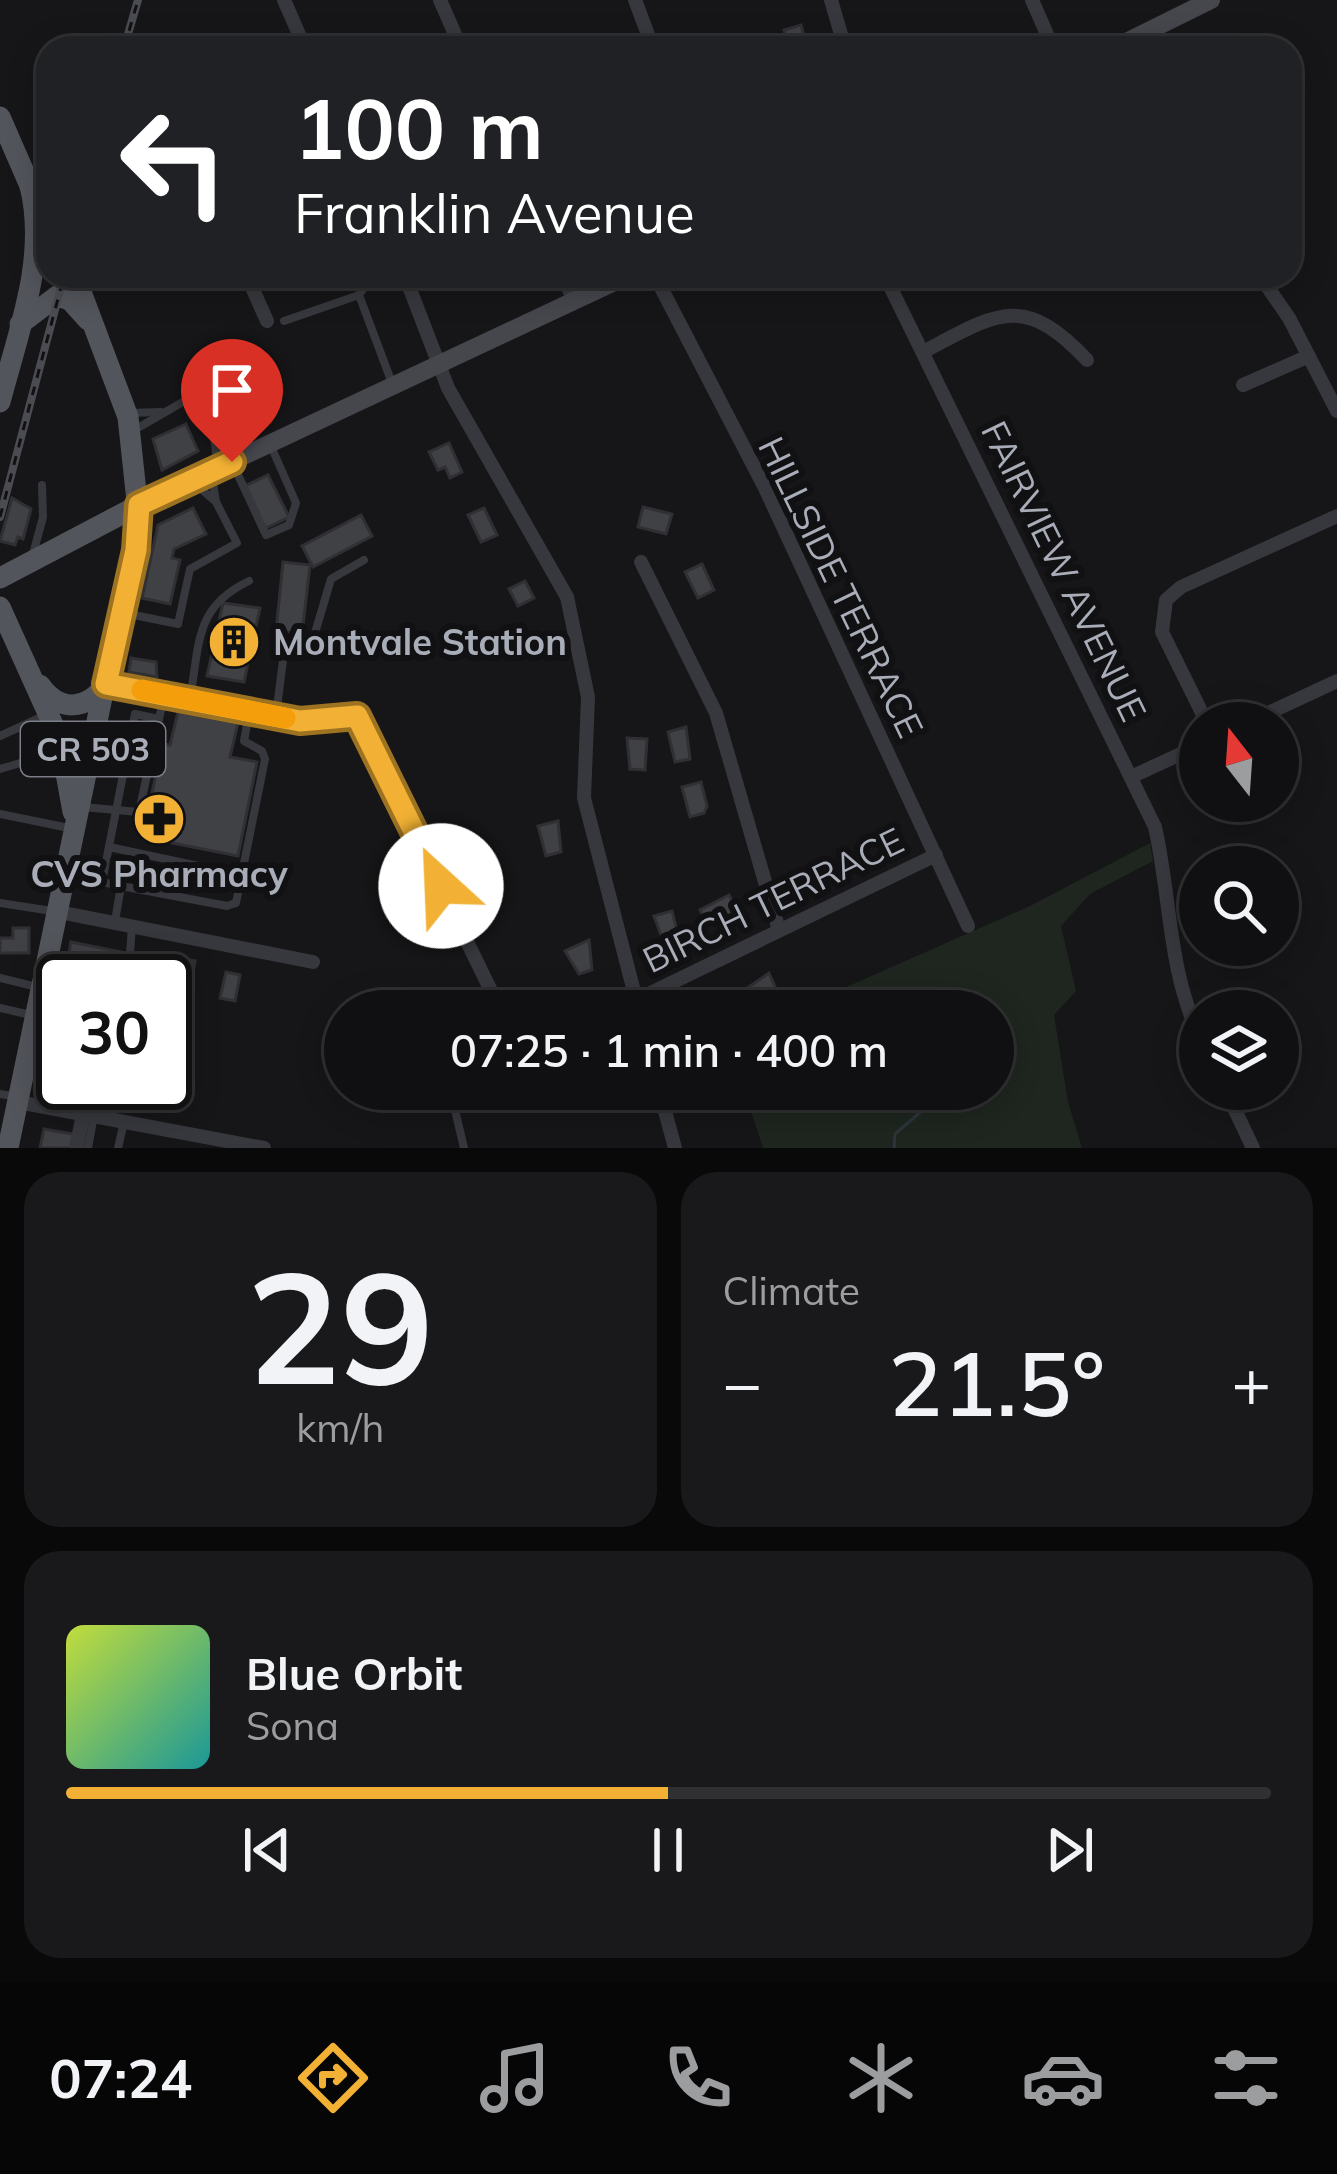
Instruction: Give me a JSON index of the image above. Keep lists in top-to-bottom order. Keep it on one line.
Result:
{"streets":{"main road":["CR 503"],"street":["FAIRVIEW AVENUE","HILLSIDE TERRACE","BIRCH TERRACE"]},"crossings":[["HILLSIDE TERRACE","BIRCH TERRACE"]],"places":{"building":["Montvale Station"],"pharmacy":["CVS Pharmacy"]},"north":"top","page":{"turn":["100 m","Franklin Avenue"],"limit":"30","trip":"07:25 · 1 min · 400 m","tile":[["29","km/h"],"Climate"],"heat":["−","21.5°","+"],"song":["Blue Orbit","Sona"],"tabs":"07:24"}}
